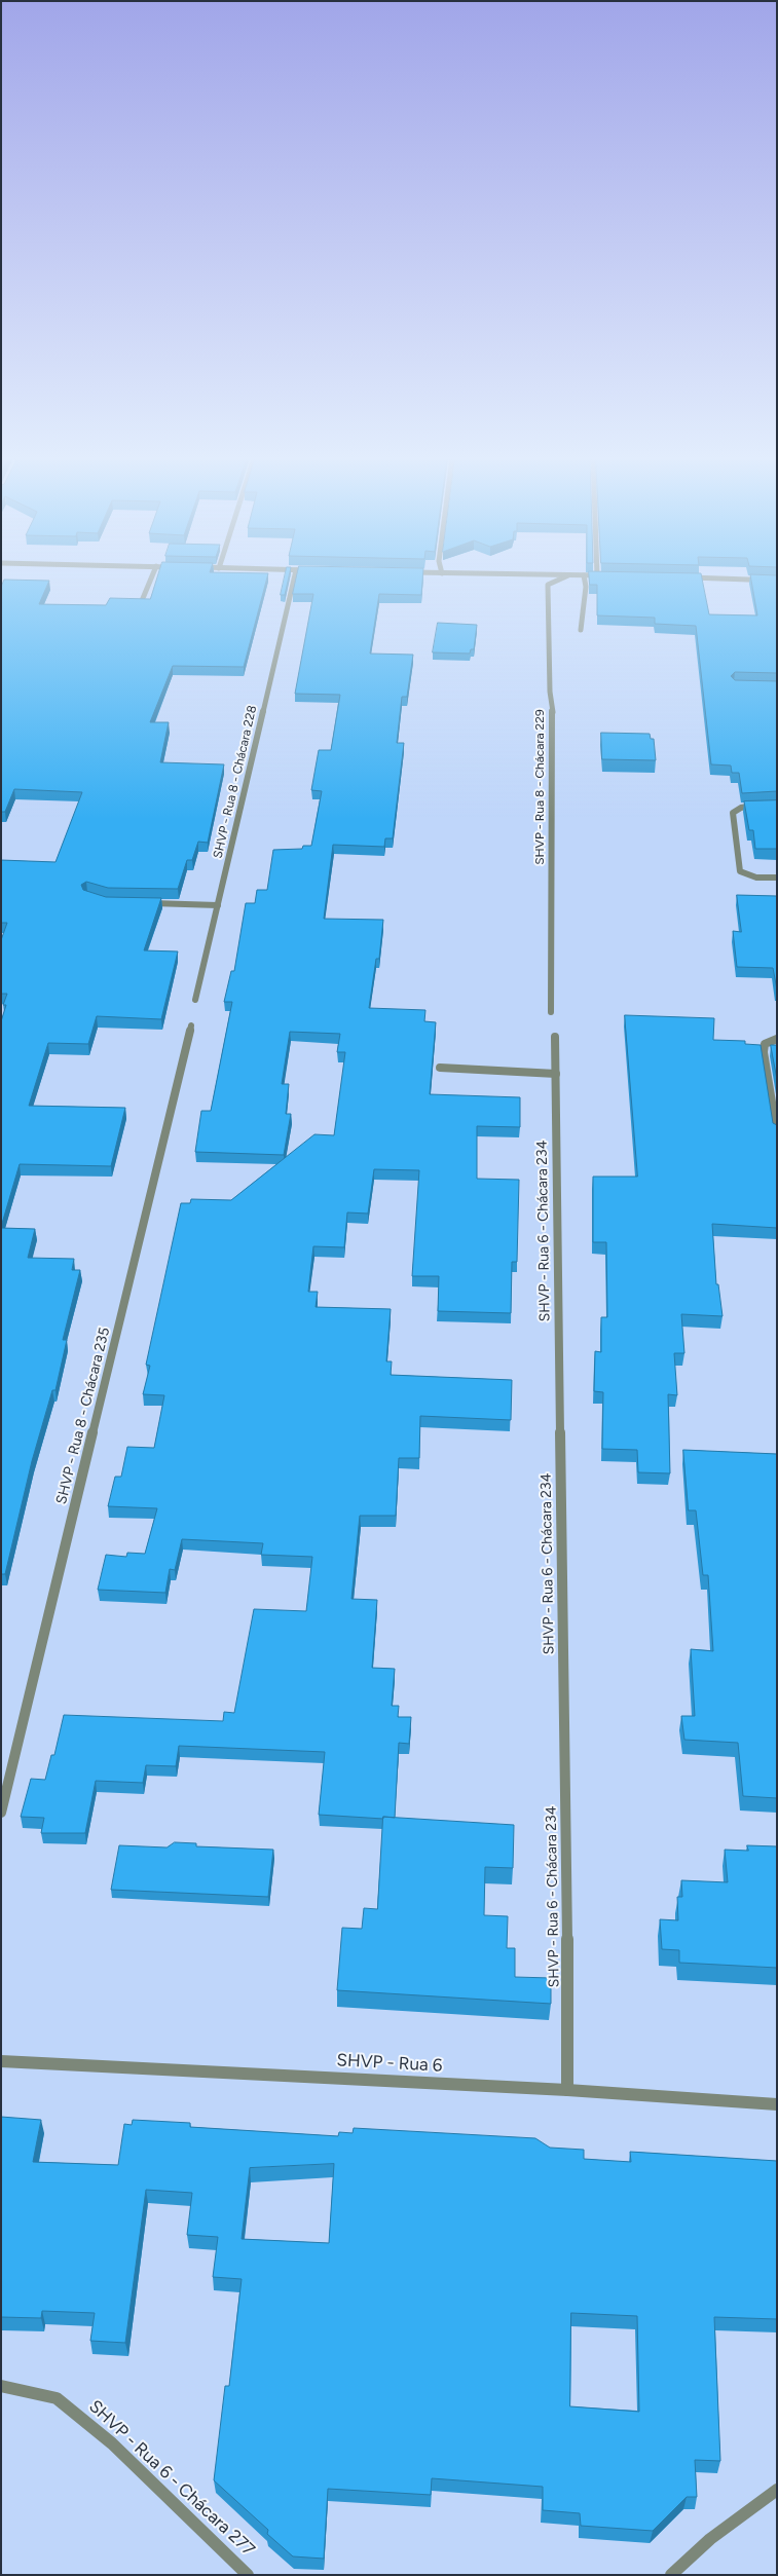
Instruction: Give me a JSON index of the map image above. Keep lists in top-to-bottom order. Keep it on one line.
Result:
{"streets":{"street":["SHVP - Rua 8 - Chácara 228","SHVP - Rua 8 - Chácara 229","SHVP - Rua 6 - Chácara 234","SHVP - Rua 8 - Chácara 235","SHVP - Rua 6","SHVP - Rua 6 - Chácara 277"]},"crossings":[["SHVP - Rua 6 - Chácara 234","SHVP - Rua 6"]]}
